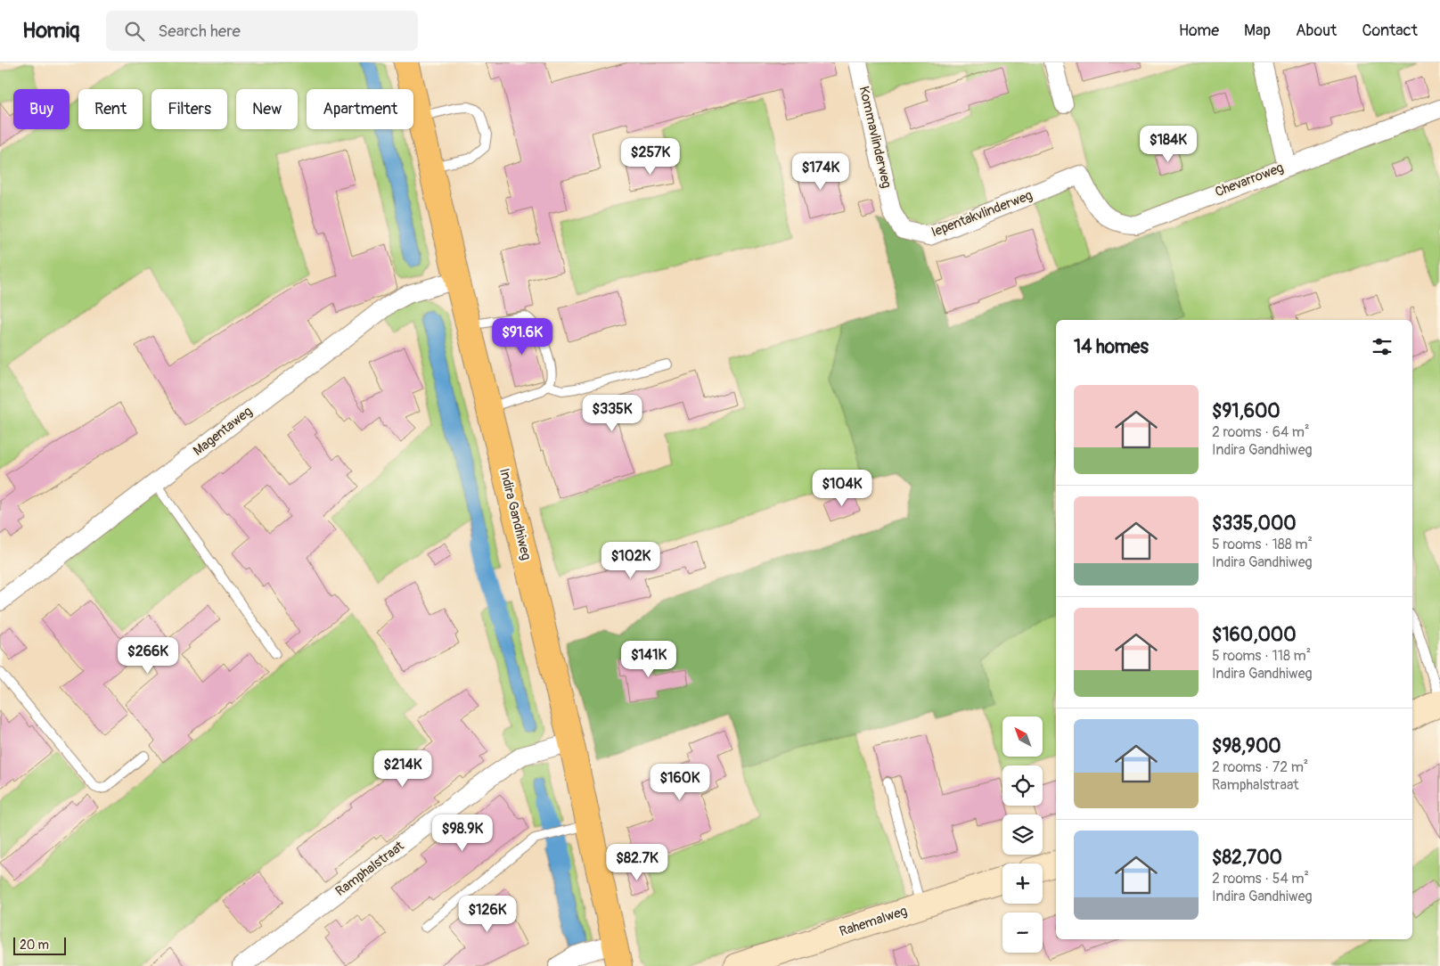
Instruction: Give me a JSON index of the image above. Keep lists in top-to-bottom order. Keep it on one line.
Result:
{"streets":{"main road":["Indira Gandhiweg"],"street":["Kommavlinderweg","Chevarroweg","Iepentakvlinderweg","Magentaweg","Ramphalstraat","Rahemalweg"]},"crossings":[["Kommavlinderweg","Iepentakvlinderweg"],["Chevarroweg","Iepentakvlinderweg"],["Magentaweg","Indira Gandhiweg"],["Indira Gandhiweg","Ramphalstraat"]],"scale_bar":"20 m","north":"top left","page":{"header":"Homiq","search":"Search here","nav":["Home","Map","About","Contact"],"chip":["Buy","Rent","Filters","New","Apartment"],"price":["$184K","$257K","$174K","$91.6K","$335K","$104K","$102K","$266K","$141K","$214K","$160K","$98.9K","$82.7K","$126K"],"heading":"14 homes","list":[{"name":"$91,600","note":"2 rooms · 64 m² · Indira Gandhiweg"},{"name":"$335,000","note":"5 rooms · 188 m² · Indira Gandhiweg"},{"name":"$160,000","note":"5 rooms · 118 m² · Indira Gandhiweg"},{"name":"$98,900","note":"2 rooms · 72 m² · Ramphalstraat"},{"name":"$82,700","note":"2 rooms · 54 m² · Indira Gandhiweg"}],"map_buttons":["+","−"],"scale":"20 m"}}
